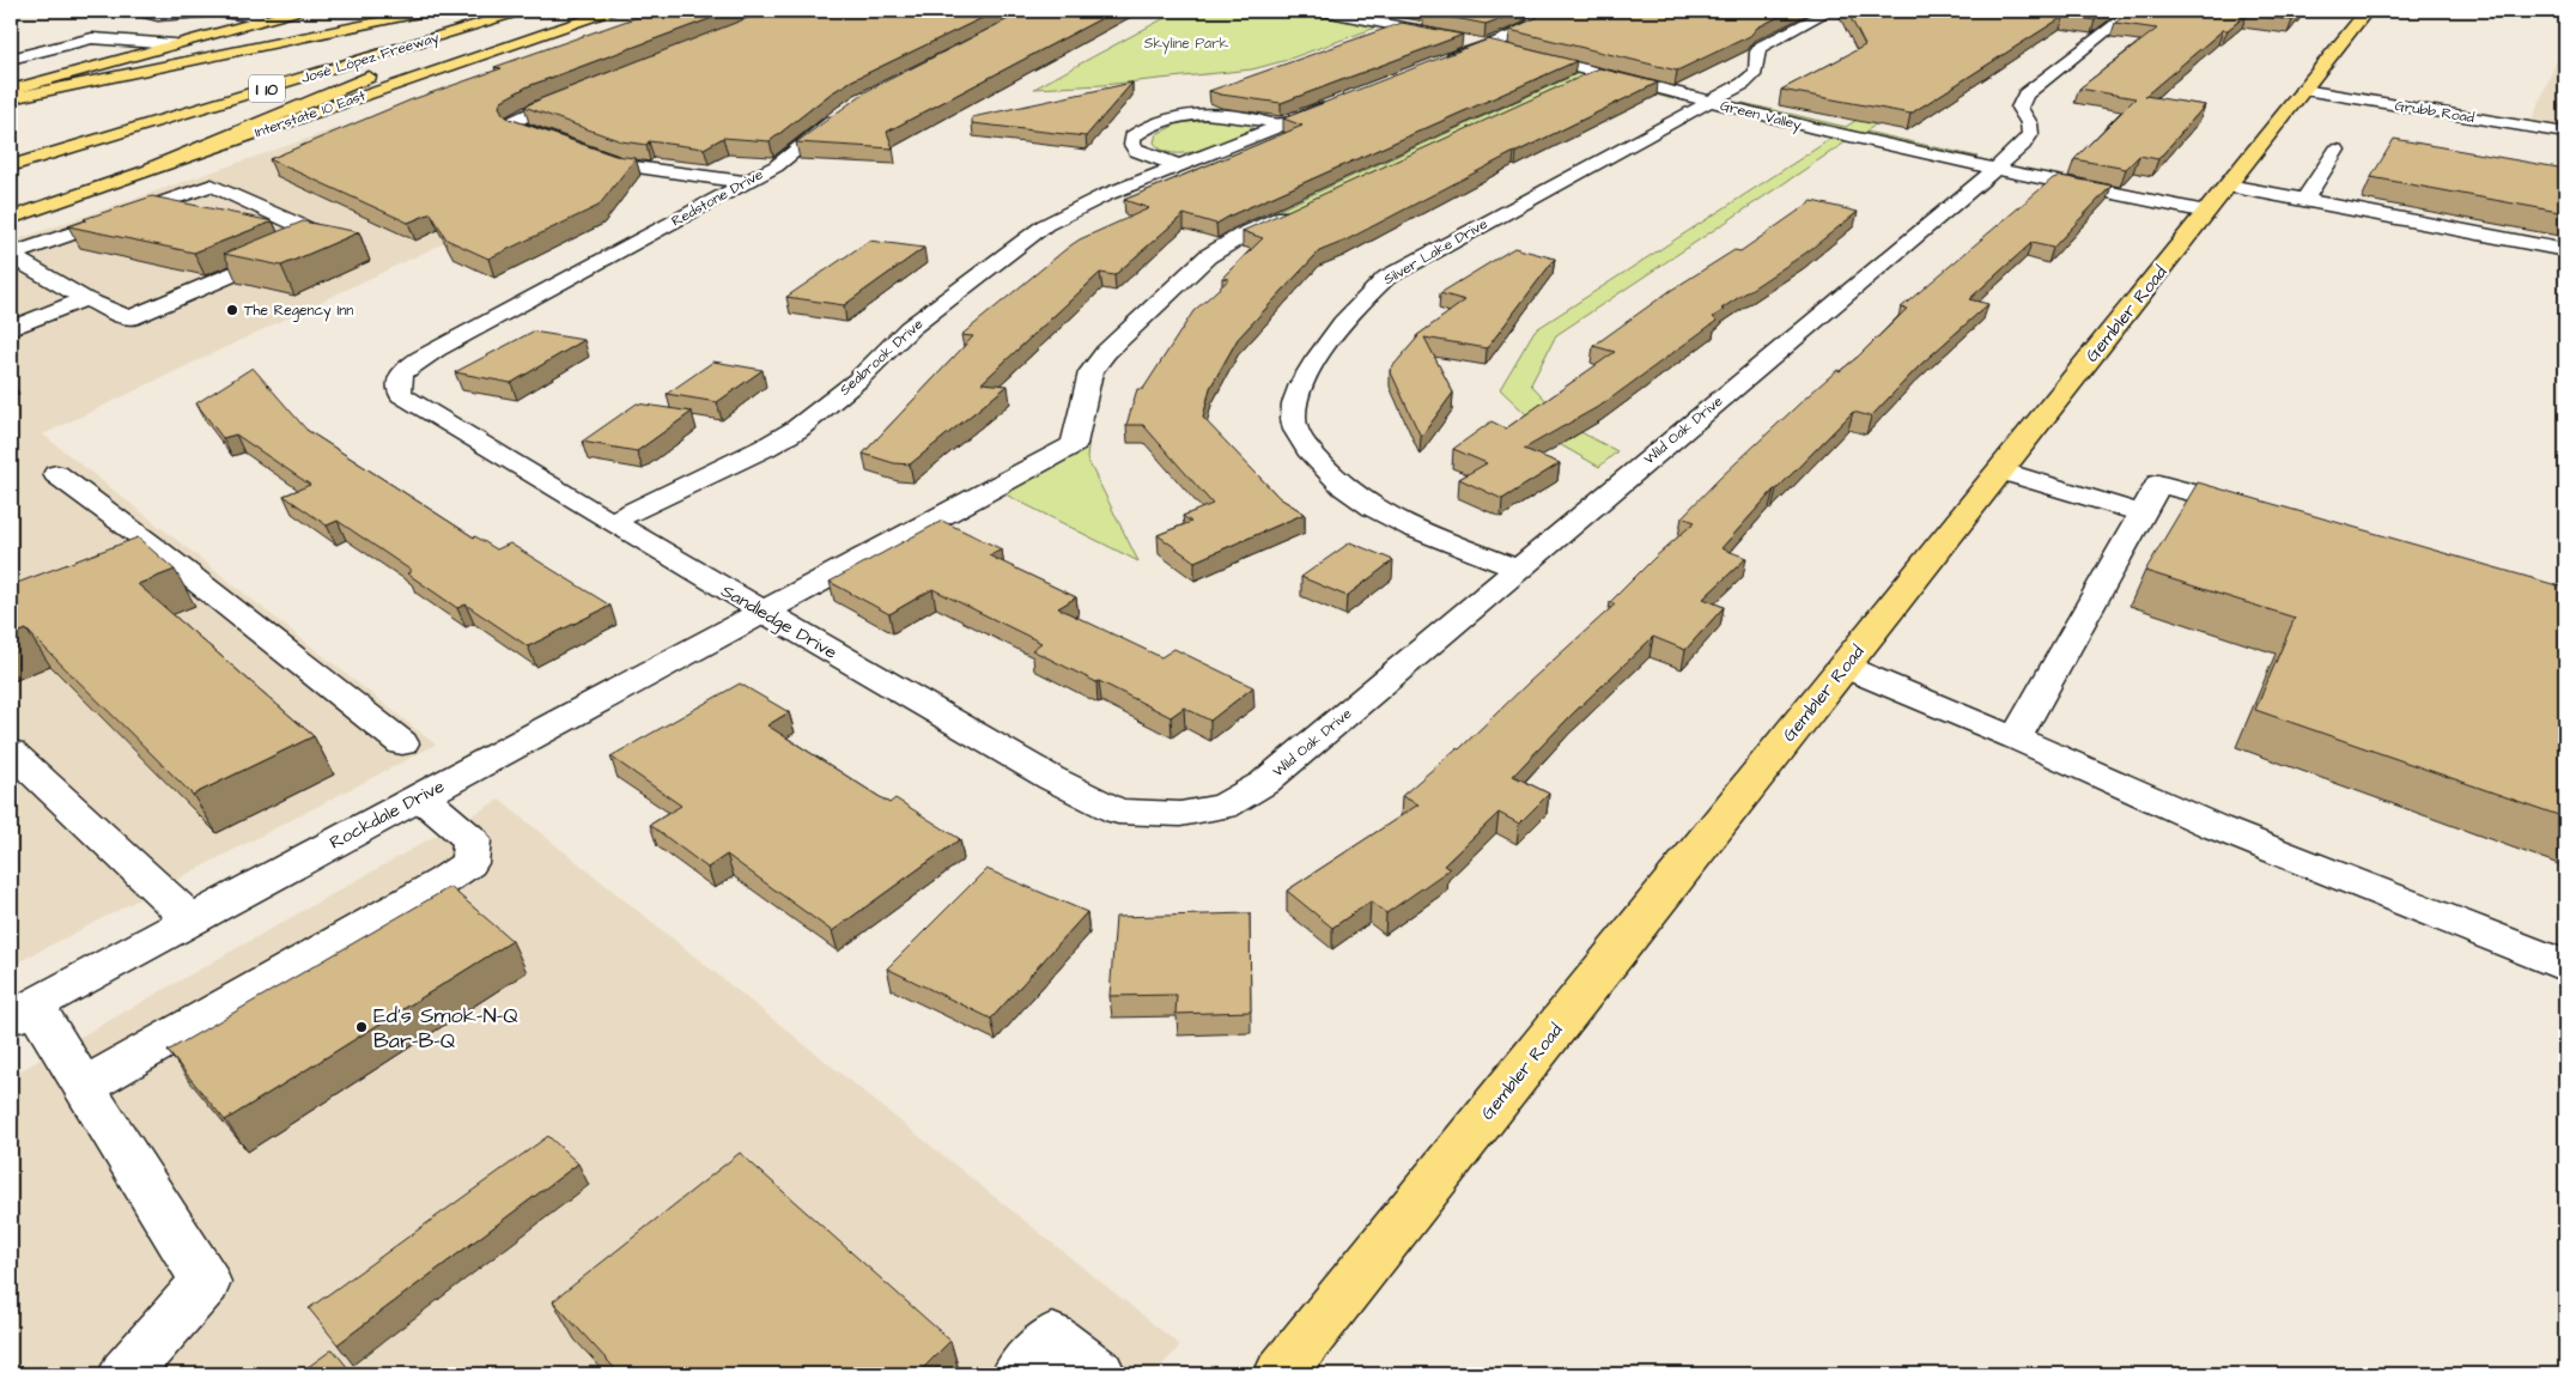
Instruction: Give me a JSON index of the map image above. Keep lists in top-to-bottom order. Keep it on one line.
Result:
{"streets":{"main road":["José López Freeway","I 10","Interstate 10 East","Gembler Road"],"street":["Grubb Road","Green Valley","Redstone Drive","Silver Lake Drive","Seabrook Drive","Wild Oak Drive","Sandledge Drive","Rockdale Drive"]},"crossings":[["Grubb Road","Gembler Road"],["Green Valley","Silver Lake Drive"],["Green Valley","Gembler Road"],["Green Valley","Wild Oak Drive"],["Redstone Drive","Sandledge Drive"],["Silver Lake Drive","Wild Oak Drive"],["Seabrook Drive","Sandledge Drive"],["Wild Oak Drive","Sandledge Drive"],["Sandledge Drive","Rockdale Drive"]],"parks":["Skyline Park"],"places":["The Regency Inn","Ed's Smok-N-Q Bar-B-Q"]}
